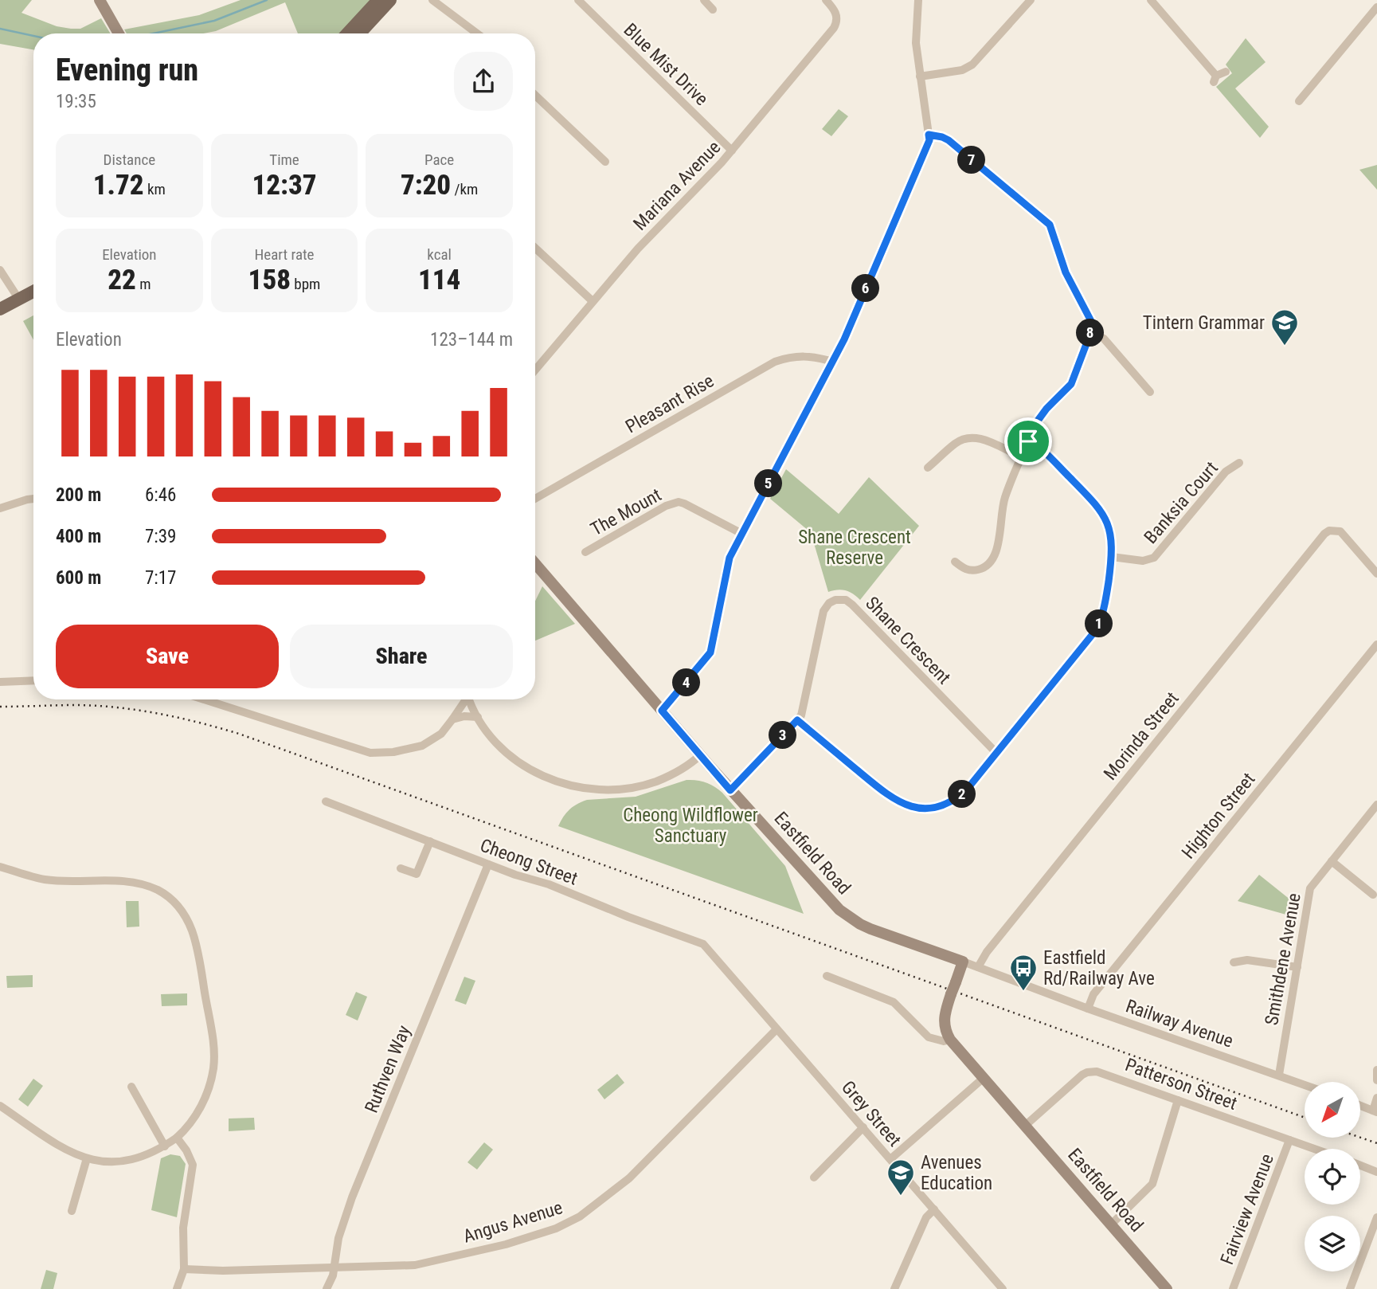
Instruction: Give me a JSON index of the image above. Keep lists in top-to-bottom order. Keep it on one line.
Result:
{"streets":{"main road":["Eastfield Road"],"street":["Blue Mist Drive","Mariana Avenue","Pleasant Rise","Banksia Court","The Mount","Shane Crescent","Morinda Street","Highton Street","Cheong Street","Smithdene Avenue","Railway Avenue","Ruthven Way","Patterson Street","Grey Street","Fairview Avenue","Angus Avenue"]},"crossings":[["Blue Mist Drive","Mariana Avenue"],["Shane Crescent","Eastfield Road"],["Morinda Street","Railway Avenue"],["Highton Street","Railway Avenue"],["Eastfield Road","Railway Avenue"],["Eastfield Road","Patterson Street"],["Cheong Street","Ruthven Way"],["Cheong Street","Grey Street"],["Smithdene Avenue","Railway Avenue"],["Ruthven Way","Angus Avenue"],["Patterson Street","Fairview Avenue"],["Grey Street","Angus Avenue"]],"parks":["Shane Crescent Reserve","Cheong Wildflower Sanctuary"],"places":{"school or university":["Tintern Grammar","Avenues Education"],"bus stop":["Eastfield Rd/Railway Ave"]},"north":"bottom left","page":{"heading":["Evening run","19:35"],"stats":[["Distance","1.72 km"],["Time","12:37"],["Pace","7:20 /km"],["Elevation","22 m"],["Heart rate","158 bpm"],["kcal","114"]],"pins":["7","6","8","5","1","4","3","2"],"chart":["Elevation","123–144 m"],"list":[{"name":"200 m","note":"6:46"},{"name":"400 m","note":"7:39"},{"name":"600 m","note":"7:17"}],"buttons":["Save","Share"]}}
